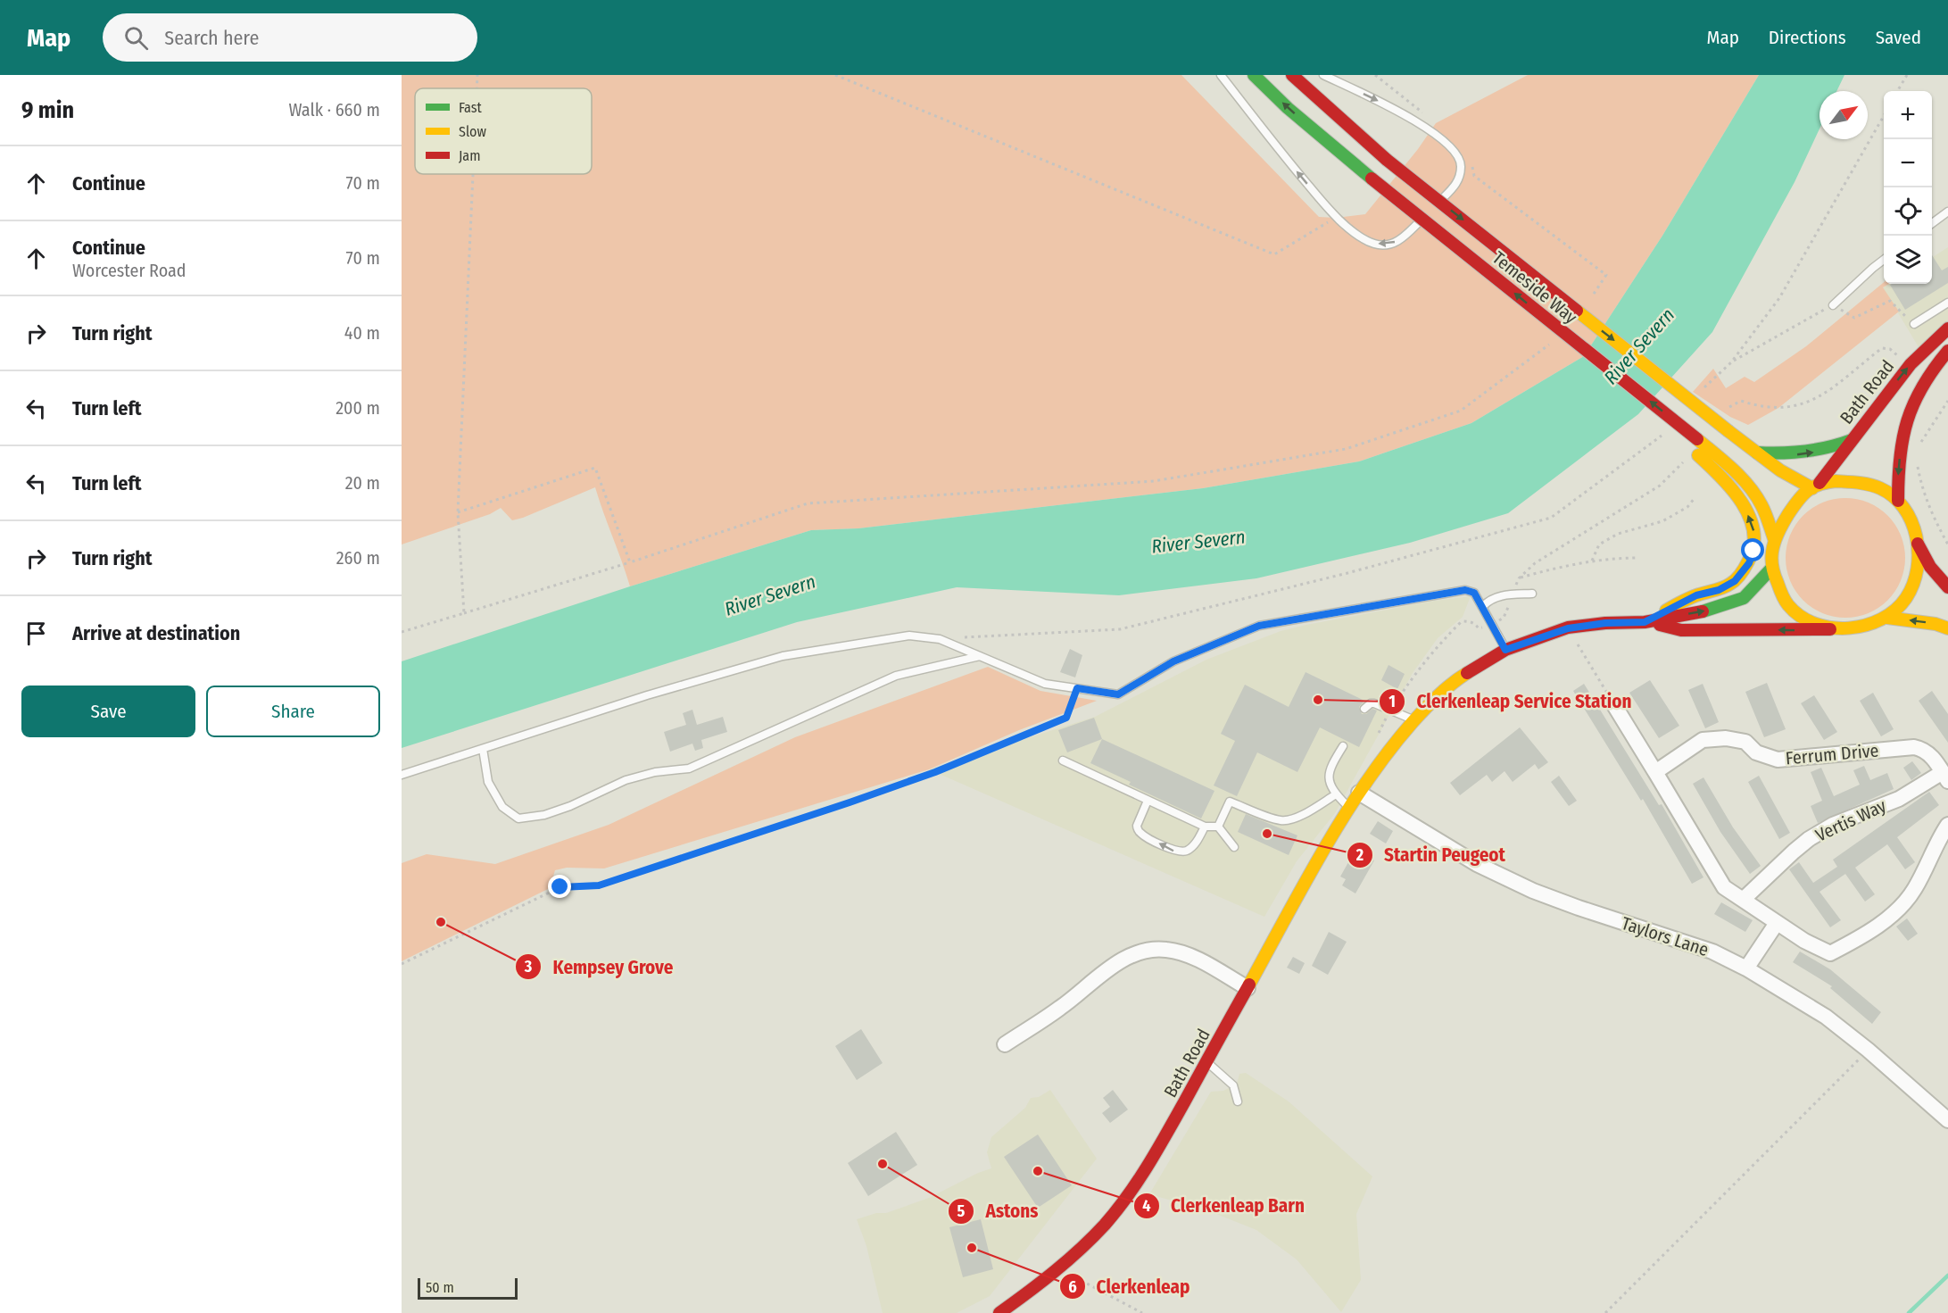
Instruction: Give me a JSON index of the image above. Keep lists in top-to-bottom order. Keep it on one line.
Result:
{"streets":{"main road":["Temeside Way","Bath Road"],"street":["Ferrum Drive","Vertis Way","Taylors Lane"]},"crossings":[["Temeside Way","Bath Road"],["Bath Road","Taylors Lane"],["Ferrum Drive","Vertis Way"]],"water":["River Severn"],"places":["Clerkenleap Service Station","Startin Peugeot","Kempsey Grove","Astons","Clerkenleap Barn","Clerkenleap"],"legend":["Fast","Slow","Jam"],"scale_bar":"50 m","north":"top right","page":{"header":"Map","search":"Search here","nav":["Map","Directions","Saved"],"heading":["9 min","Walk · 660 m"],"map_buttons":["+","−"],"list":[["Continue","70 m"],["Continue","Worcester Road","70 m"],["Turn right","40 m"],["Turn left","200 m"],["Turn left","20 m"],["Turn right","260 m"],"Arrive at destination"],"buttons":["Save","Share"],"scale":"50 m"}}
